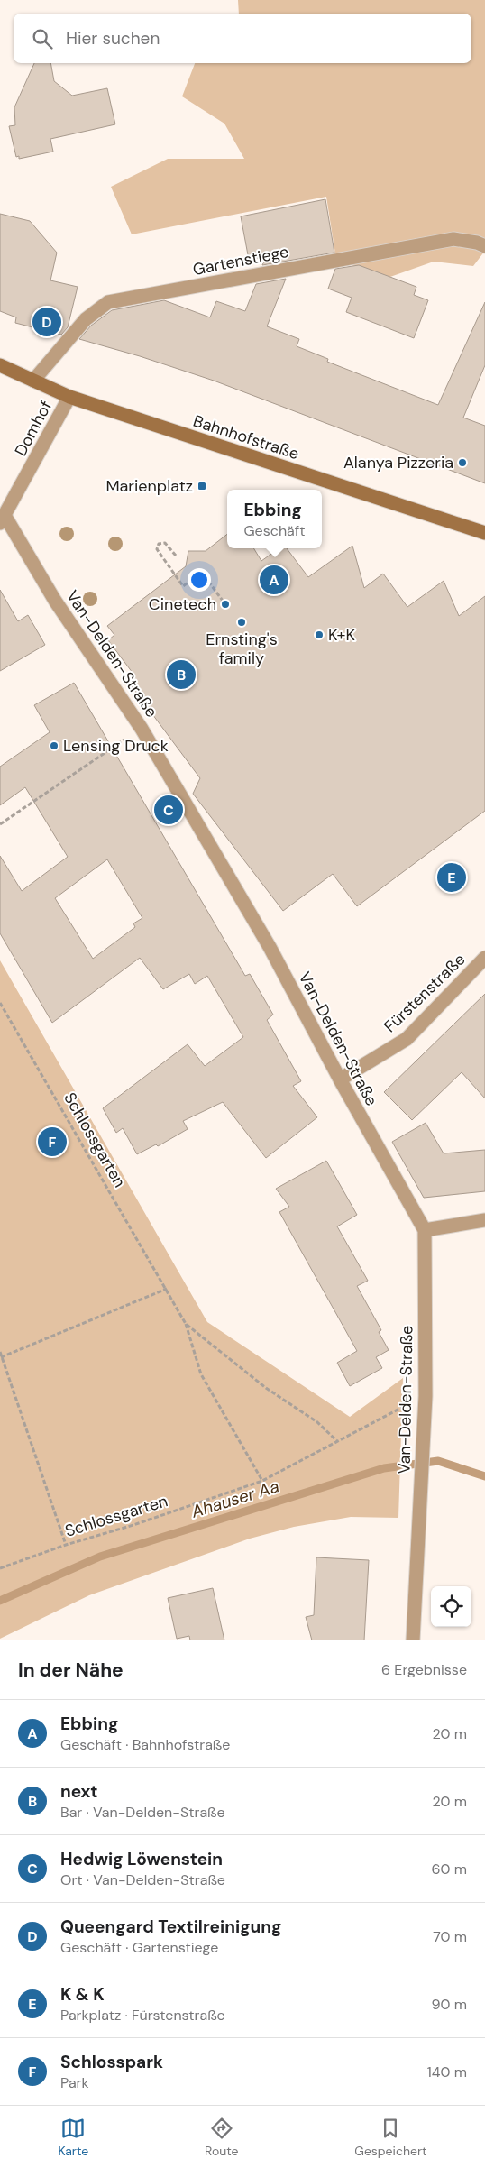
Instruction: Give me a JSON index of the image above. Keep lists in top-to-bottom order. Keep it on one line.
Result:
{"streets":{"street":["Gartenstiege","Domhof","Bahnhofstraße","Van-Delden-Straße","Fürstenstraße"],"path":["Schlossgarten"]},"crossings":[["Gartenstiege","Bahnhofstraße"],["Domhof","Bahnhofstraße"],["Domhof","Van-Delden-Straße"],["Van-Delden-Straße","Fürstenstraße"],["Van-Delden-Straße","Schlossgarten"]],"water":["Ahauser Aa"],"places":{"other":["Alanya Pizzeria","Cinetech","Ernsting's family","K+K","Lensing Druck"],"transit":["Marienplatz"]},"page":{"search":"Hier suchen","pins":["D","A","B","C","E","F"],"popup":["Ebbing","Geschäft"],"heading":["In der Nähe","6 Ergebnisse"],"list":[{"mark":"A","name":"Ebbing","note":"Geschäft · Bahnhofstraße","value":"20 m"},{"mark":"B","name":"next","note":"Bar · Van-Delden-Straße","value":"20 m"},{"mark":"C","name":"Hedwig Löwenstein","note":"Ort · Van-Delden-Straße","value":"60 m"},{"mark":"D","name":"Queengard Textilreinigung","note":"Geschäft · Gartenstiege","value":"70 m"},{"mark":"E","name":"K & K","note":"Parkplatz · Fürstenstraße","value":"90 m"},{"mark":"F","name":"Schlosspark","note":"Park","value":"140 m"}],"nav":["Karte","Route","Gespeichert"]}}
